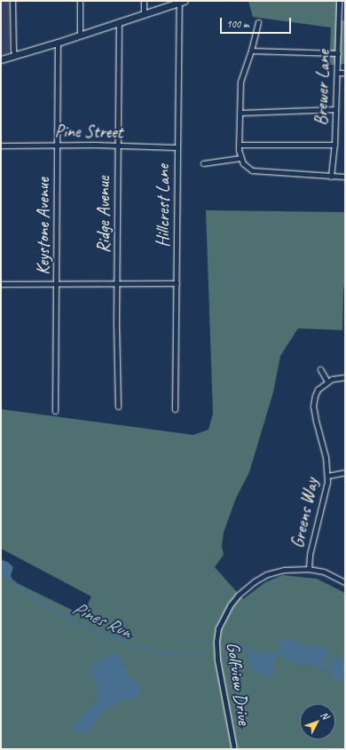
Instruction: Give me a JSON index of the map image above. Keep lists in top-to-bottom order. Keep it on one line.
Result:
{"streets":{"street":["Brewer Lane","Pine Street","Hillcrest Lane","Ridge Avenue","Keystone Avenue","Greens Way","Golfview Drive"]},"crossings":[["Pine Street","Hillcrest Lane"],["Pine Street","Ridge Avenue"],["Pine Street","Keystone Avenue"],["Greens Way","Golfview Drive"]],"water":["Pines Run"],"scale_bar":"100 m","north":"top right"}
